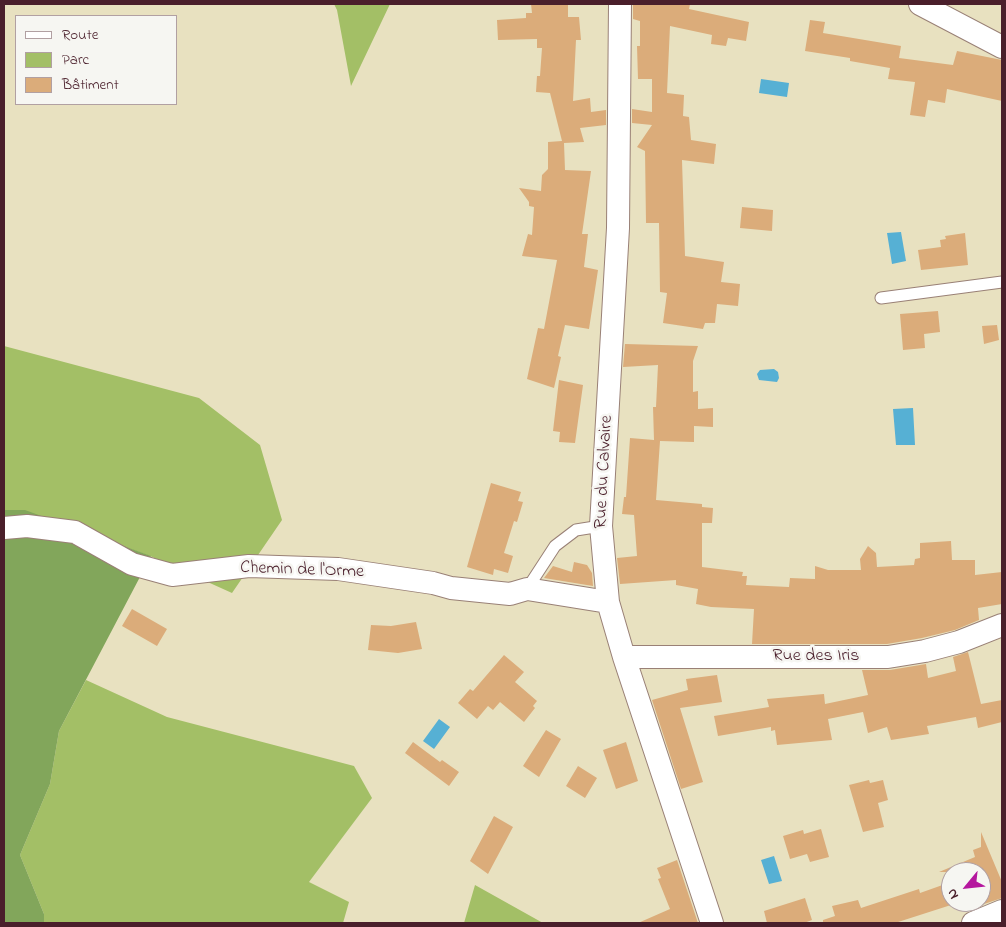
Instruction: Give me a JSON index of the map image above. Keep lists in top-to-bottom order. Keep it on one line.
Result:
{"streets":{"street":["Rue du Calvaire","Chemin de l'Orme","Rue des Iris"]},"crossings":[["Rue du Calvaire","Chemin de l'Orme"],["Rue du Calvaire","Rue des Iris"]],"legend":["Route","Parc","Bâtiment"],"north":"bottom left"}
